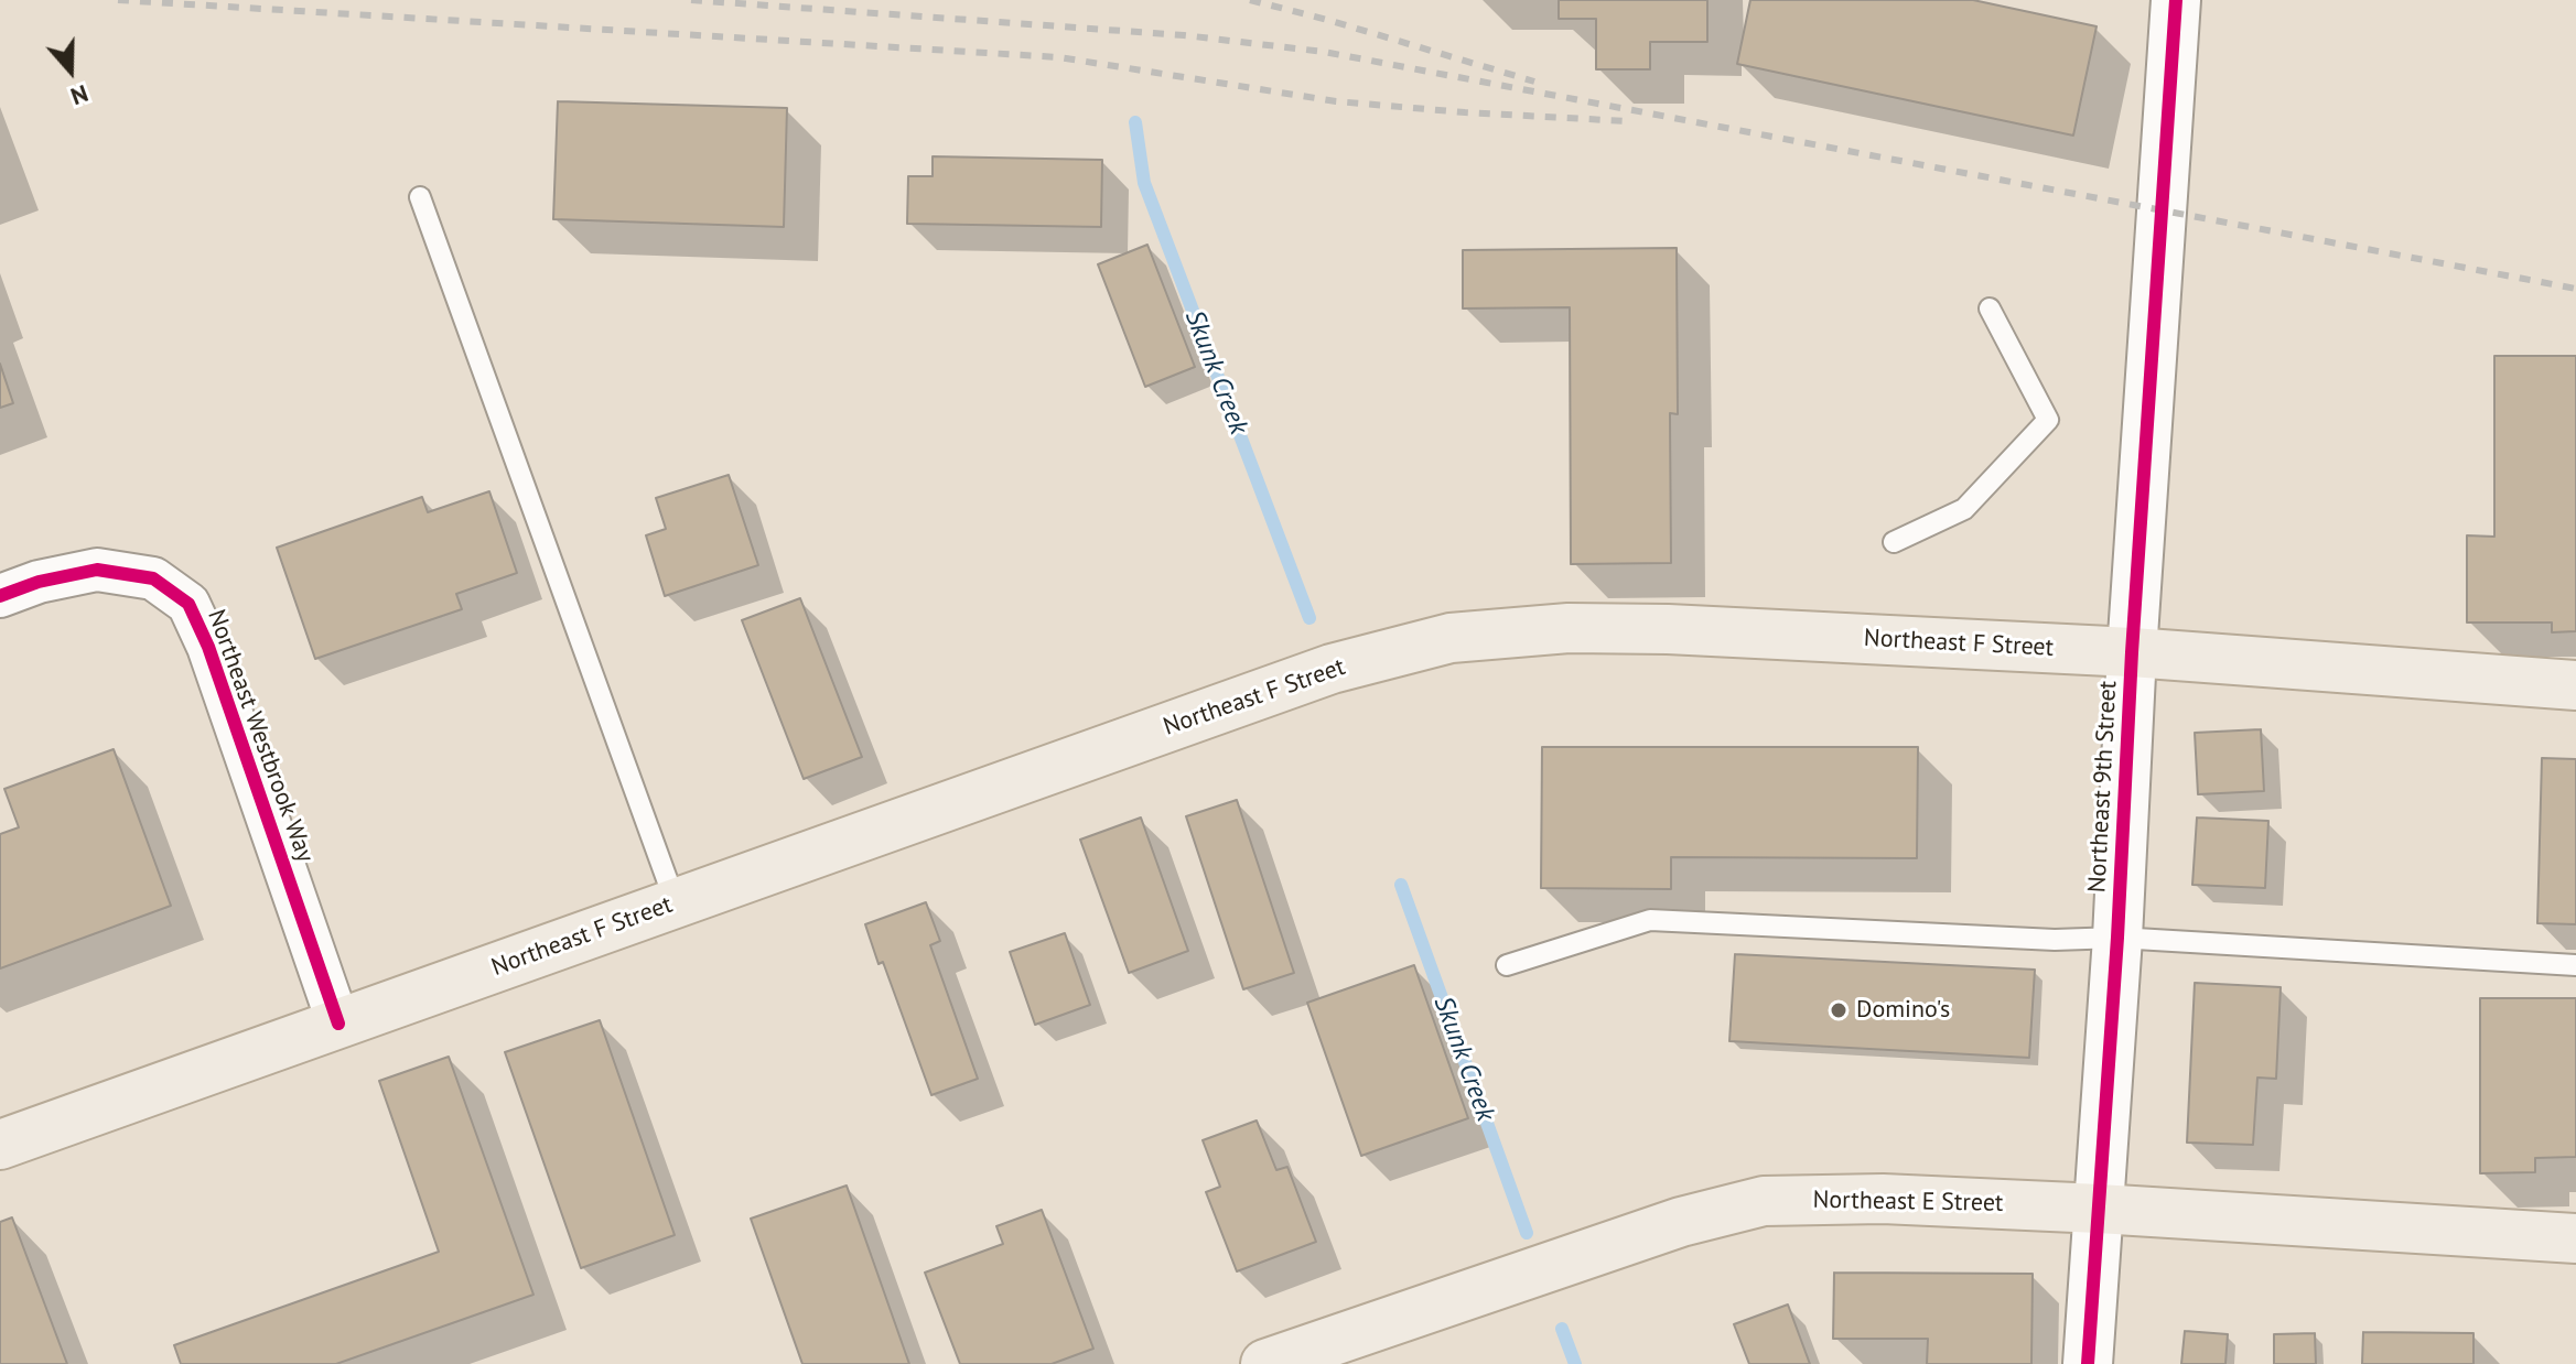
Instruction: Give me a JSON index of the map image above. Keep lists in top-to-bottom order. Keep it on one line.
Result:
{"streets":{"main road":["Northeast F Street","Northeast E Street"],"street":["Northeast Westbrook Way","Northeast 9th Street"]},"crossings":[["Northeast F Street","Northeast Westbrook Way"],["Northeast F Street","Northeast 9th Street"],["Northeast 9th Street","Northeast E Street"]],"water":["Skunk Creek"],"places":["Domino's"],"north":"bottom"}
